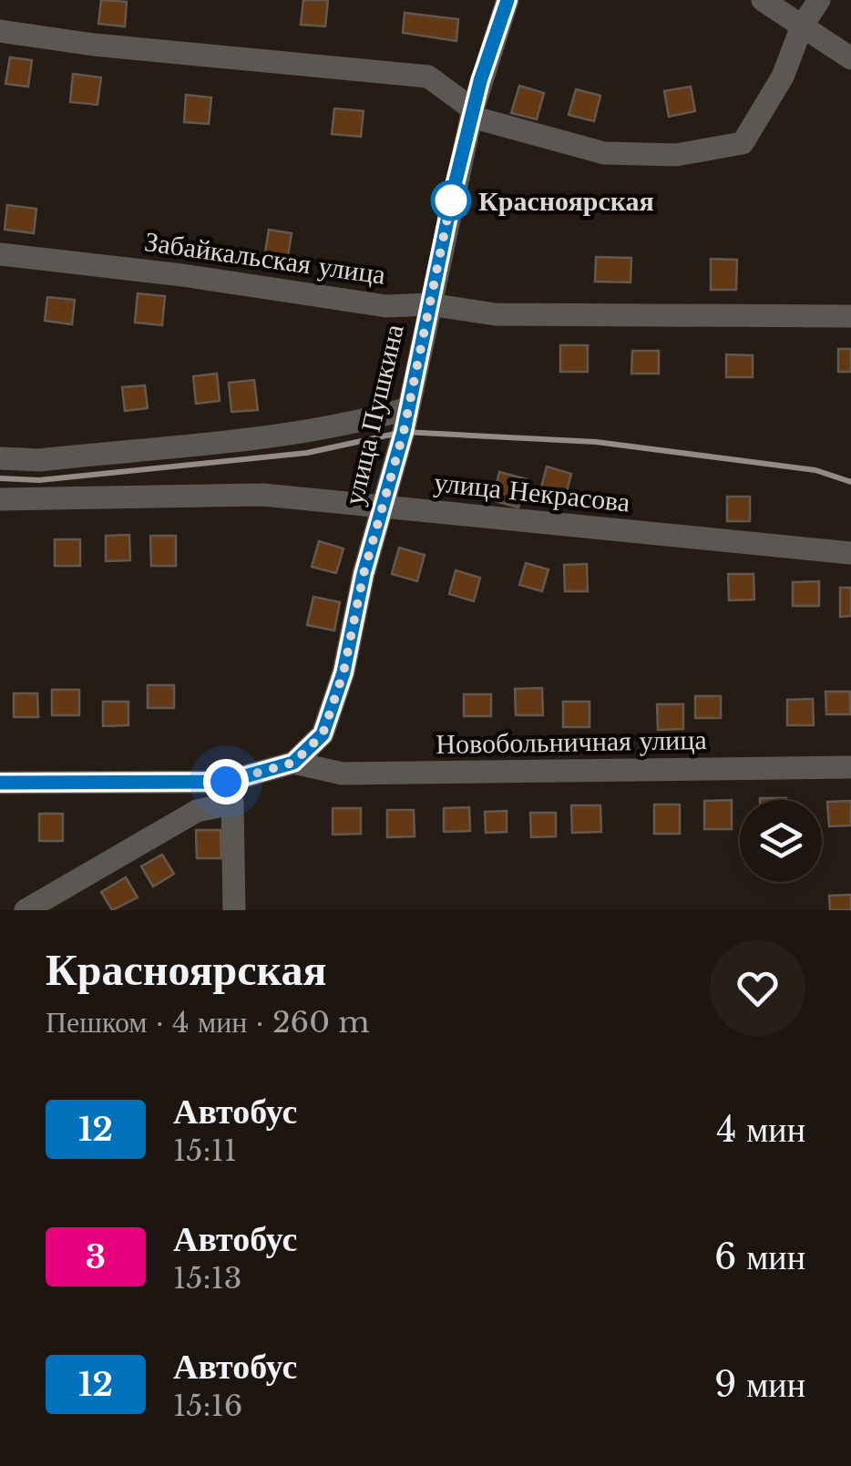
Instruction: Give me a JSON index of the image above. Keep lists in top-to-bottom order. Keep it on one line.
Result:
{"streets":{"street":["Забайкальская улица","улица Пушкина","улица Некрасова","Новобольничная улица"]},"crossings":[["Забайкальская улица","улица Пушкина"],["улица Пушкина","улица Некрасова"],["улица Пушкина","Новобольничная улица"]],"places":["Красноярская"],"lines":["bus line 12"],"page":{"heading":["Красноярская","Пешком · 4 мин · 260 m"],"list":[{"mark":"12","name":"Автобус","note":"15:11","value":"4 мин"},{"mark":"3","name":"Автобус","note":"15:13","value":"6 мин"},{"mark":"12","name":"Автобус","note":"15:16","value":"9 мин"}]}}
